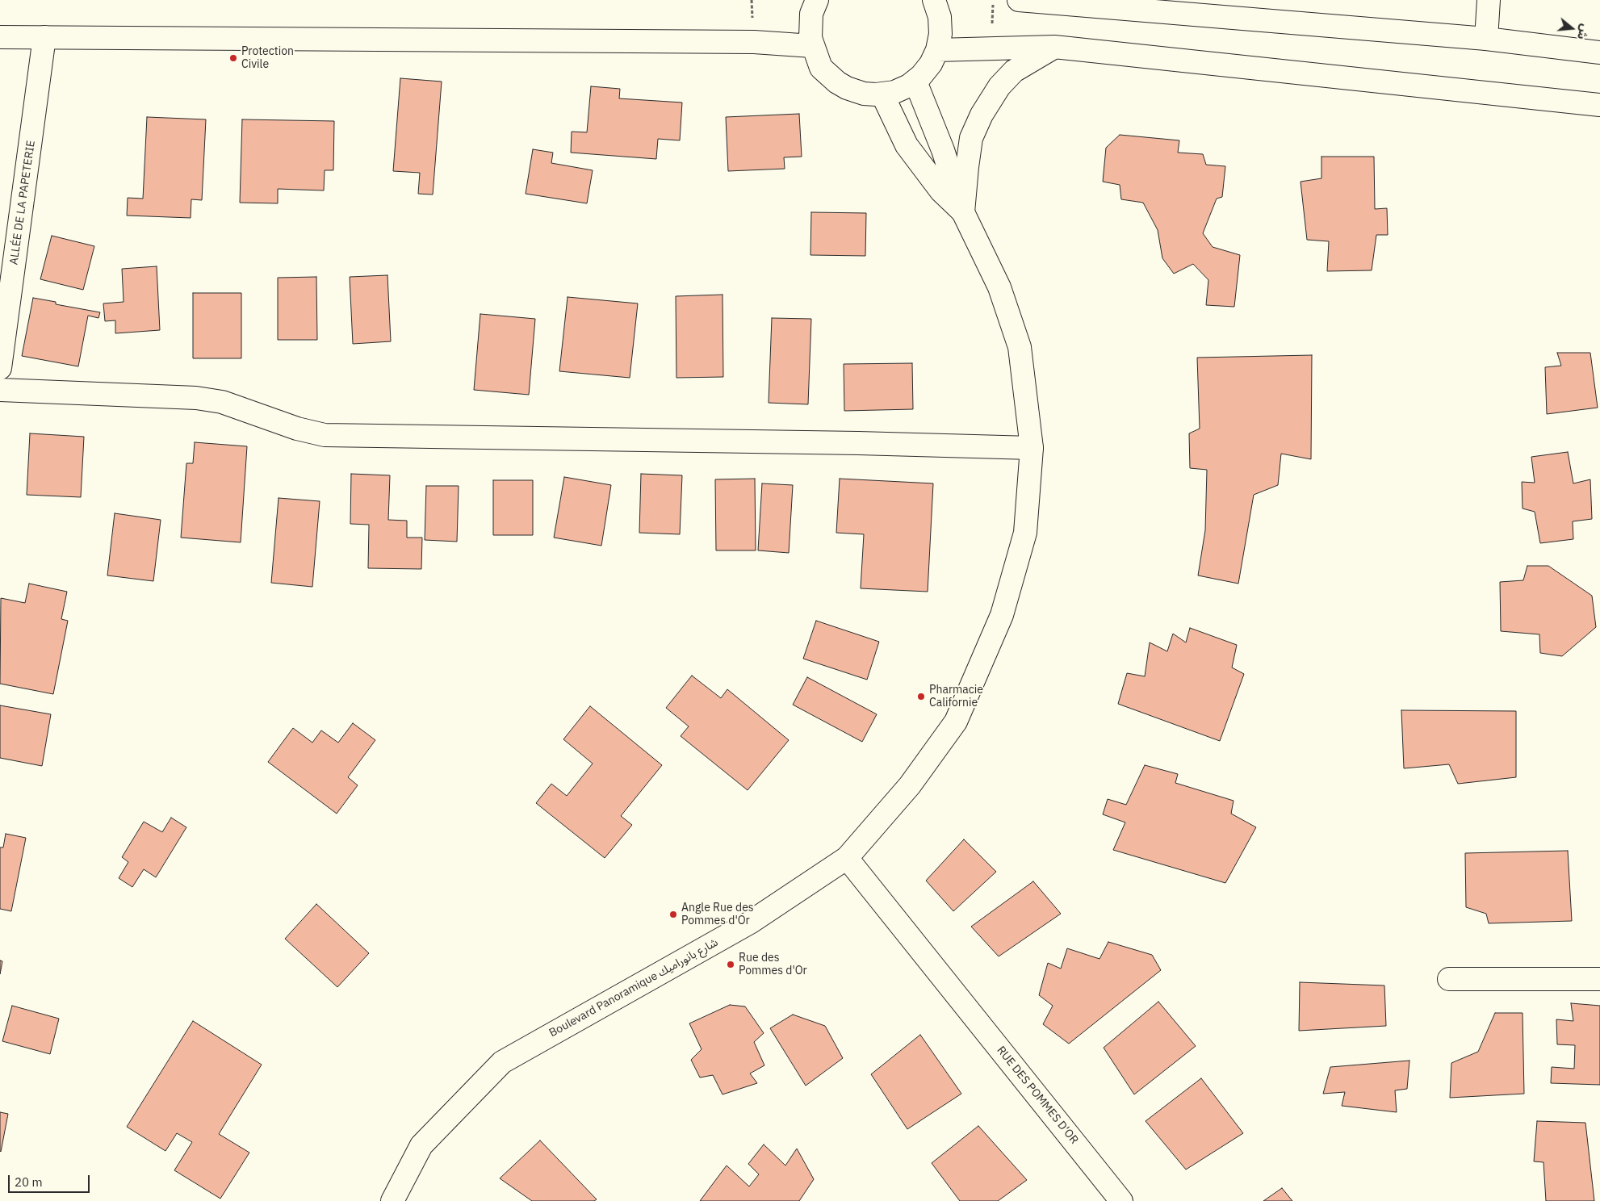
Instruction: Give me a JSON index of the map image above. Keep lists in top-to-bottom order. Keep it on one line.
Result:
{"streets":{"main road":["ALLÉE DE LA PAPETERIE","Boulevard Panoramique شارع بانوراميك","RUE DES POMMES D'OR"]},"crossings":[["Boulevard Panoramique شارع بانوراميك","RUE DES POMMES D'OR"]],"places":["Protection Civile","Pharmacie Californie","Angle Rue des Pommes d'Or","Rue des Pommes d'Or"],"scale_bar":"20 m","north":"right"}
